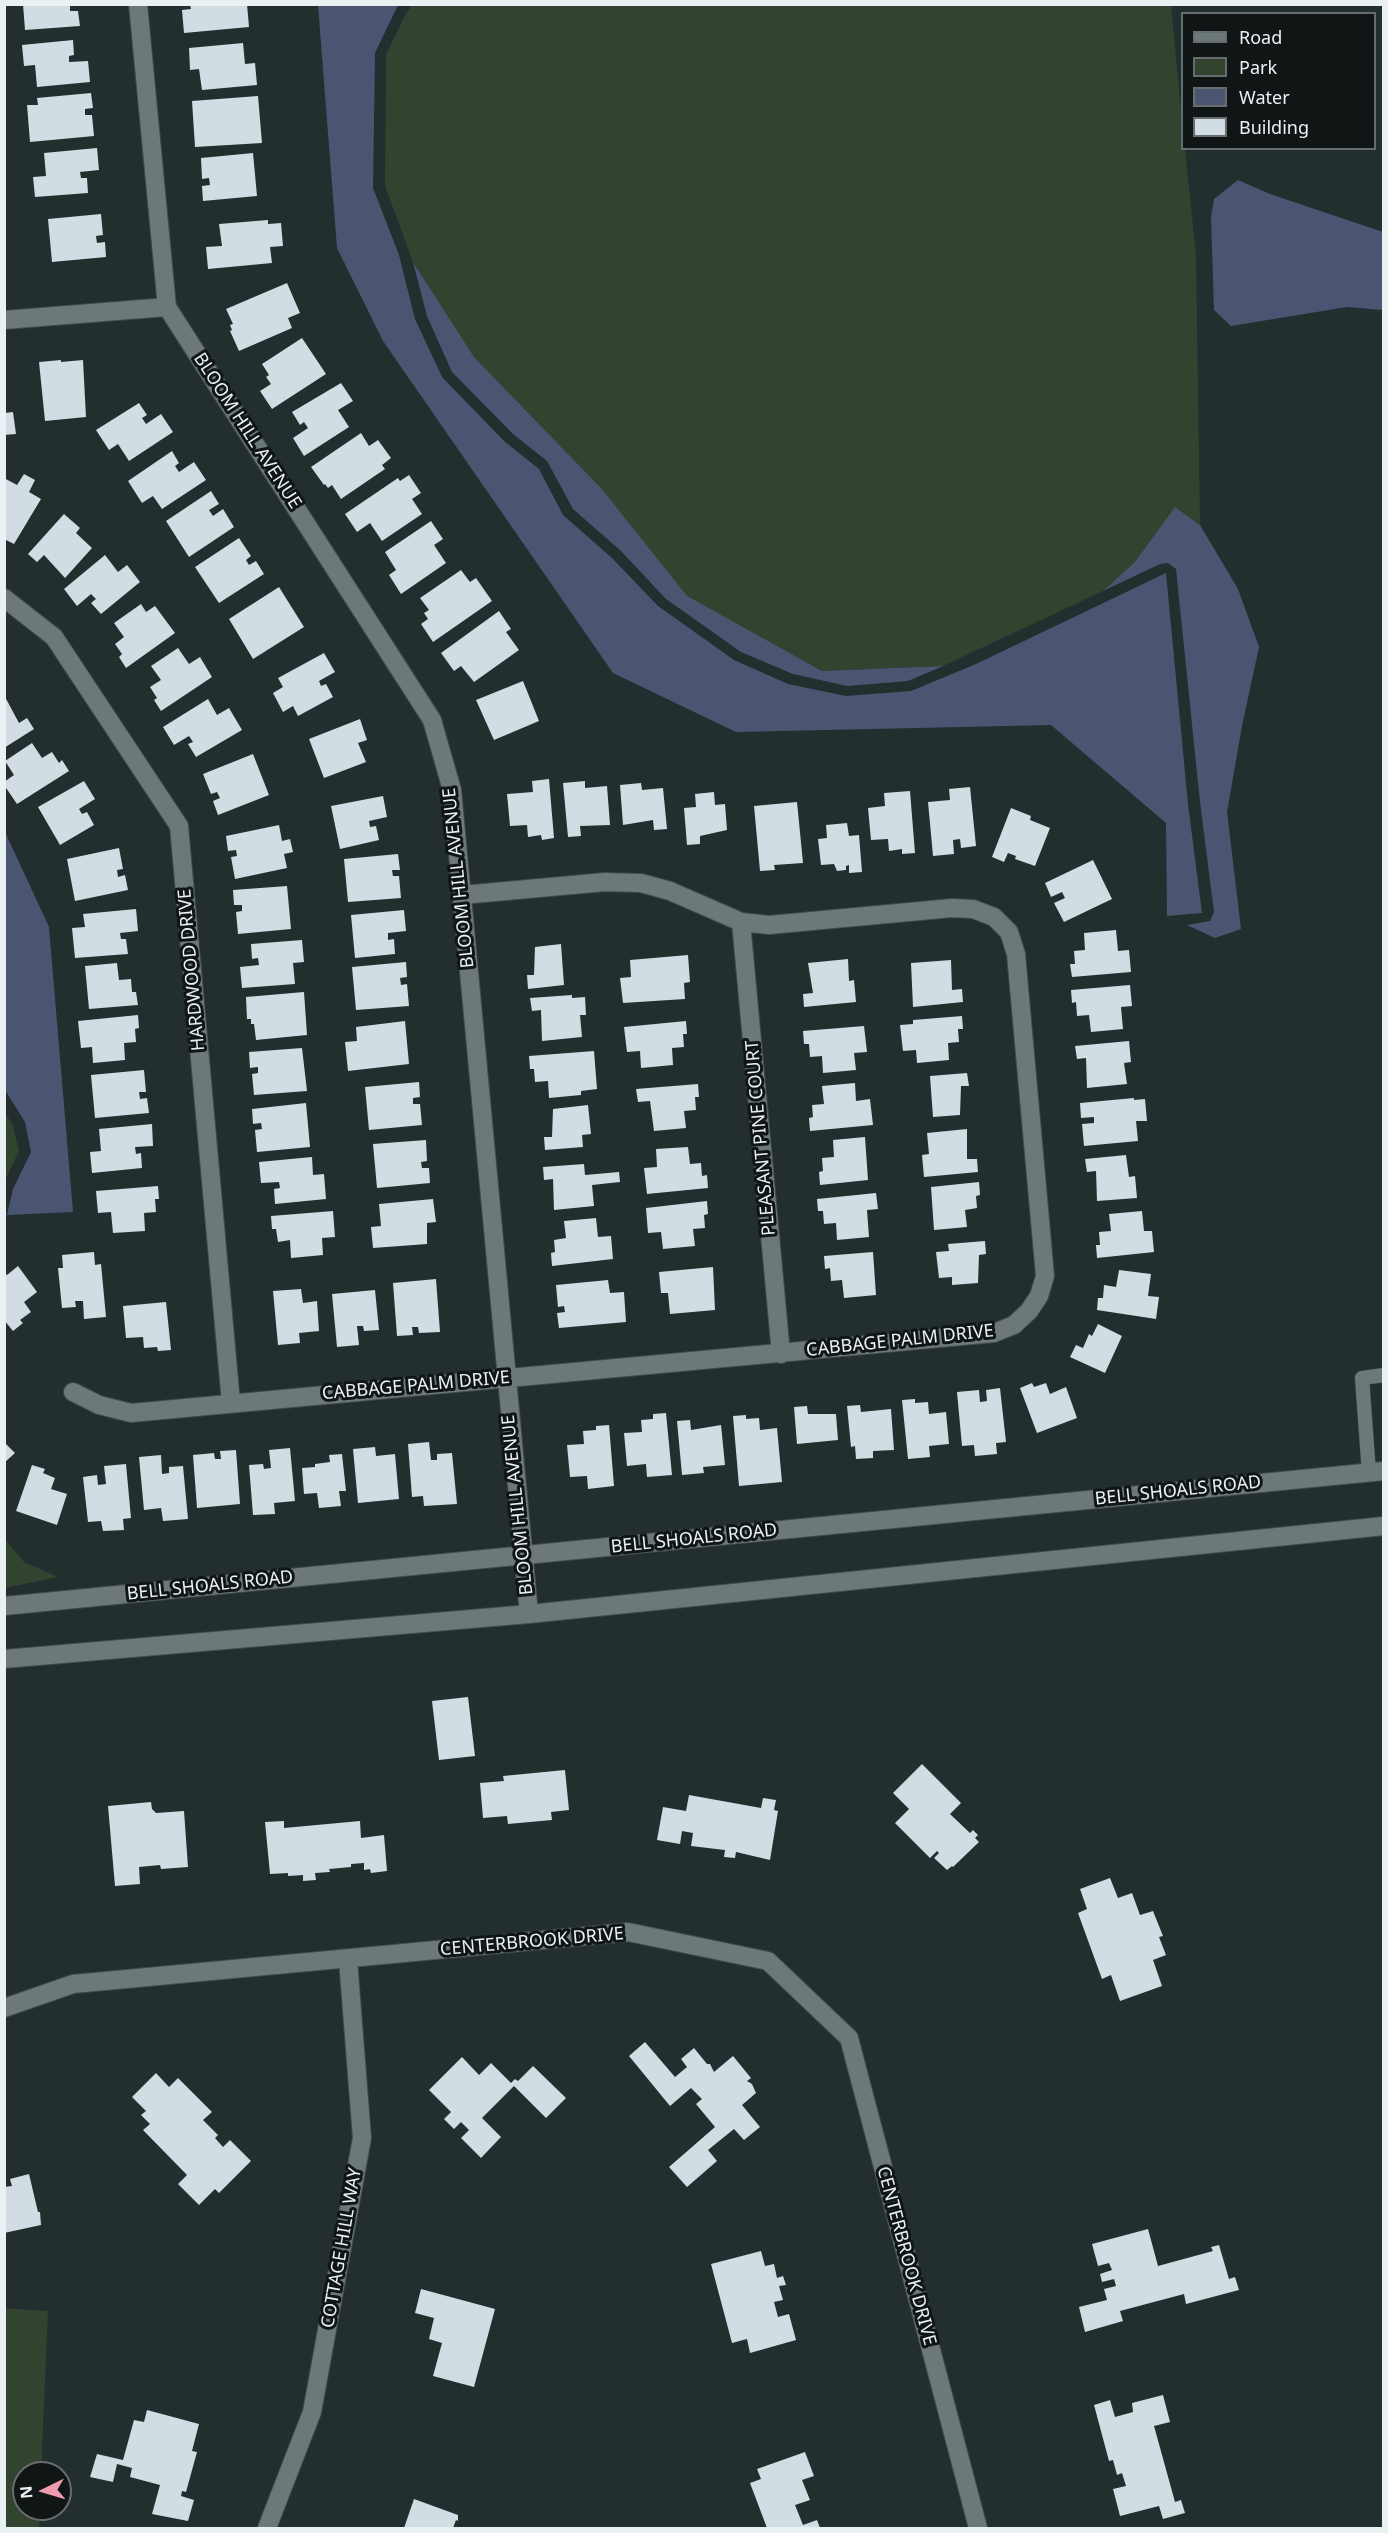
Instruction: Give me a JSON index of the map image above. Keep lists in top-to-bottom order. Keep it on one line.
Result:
{"streets":{"street":["BLOOM HILL AVENUE","HARDWOOD DRIVE","PLEASANT PINE COURT","CABBAGE PALM DRIVE","BELL SHOALS ROAD","CENTERBROOK DRIVE","COTTAGE HILL WAY"]},"crossings":[["BLOOM HILL AVENUE","CABBAGE PALM DRIVE"],["BLOOM HILL AVENUE","BELL SHOALS ROAD"],["HARDWOOD DRIVE","CABBAGE PALM DRIVE"],["PLEASANT PINE COURT","CABBAGE PALM DRIVE"],["CENTERBROOK DRIVE","COTTAGE HILL WAY"]],"legend":["Road","Park","Water","Building"],"north":"left"}
